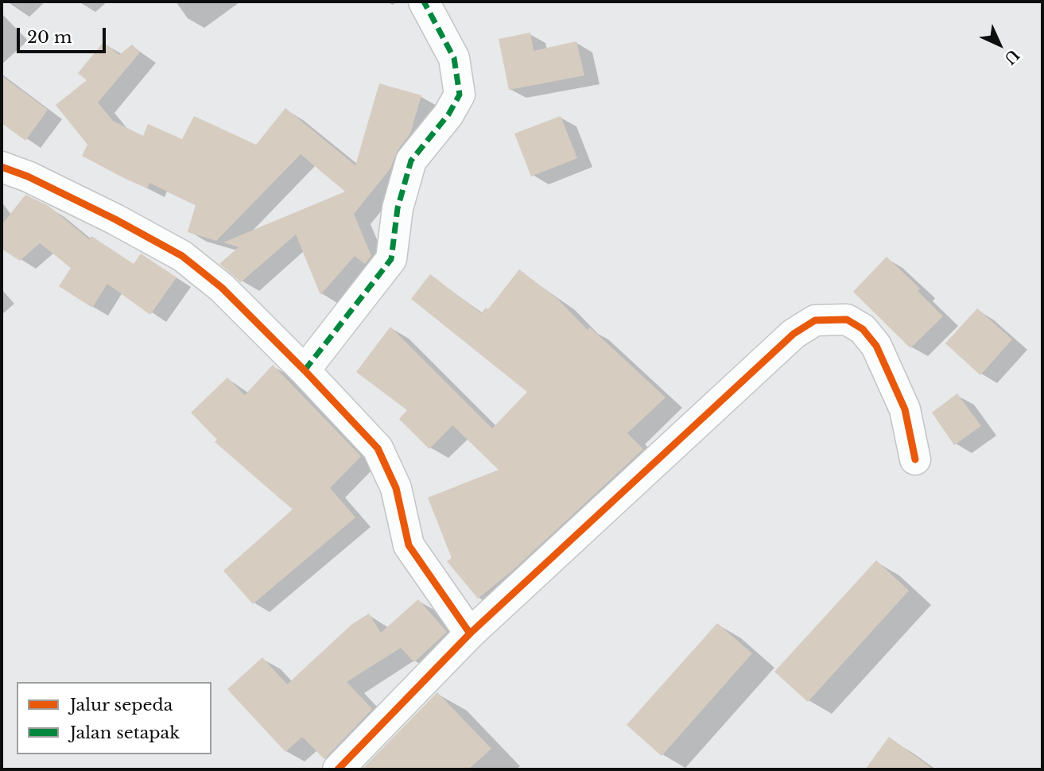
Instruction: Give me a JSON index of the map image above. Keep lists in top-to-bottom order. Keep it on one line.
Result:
{"legend":["Jalur sepeda","Jalan setapak"],"scale_bar":"20 m","north":"bottom right"}
